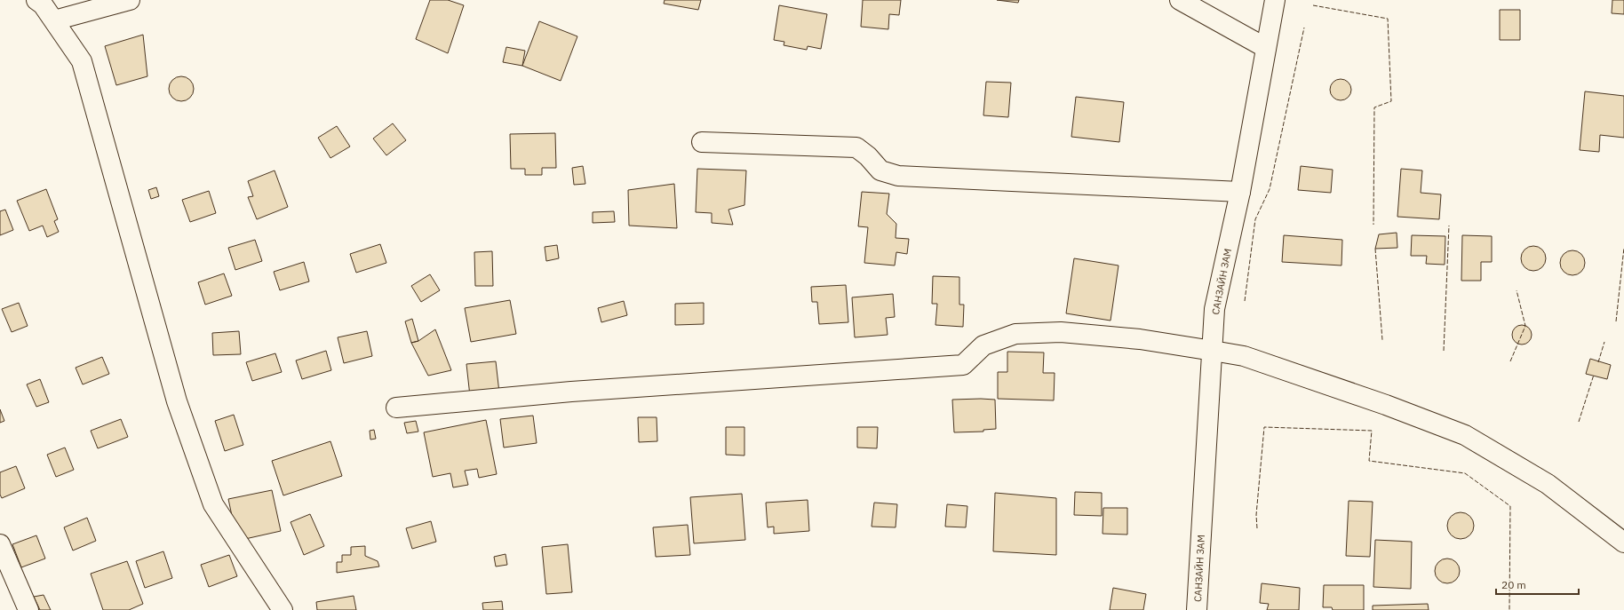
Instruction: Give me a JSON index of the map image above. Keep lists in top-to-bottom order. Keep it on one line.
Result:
{"streets":{"street":["САНЗАЙН ЗАМ"]},"scale_bar":"20 m"}
